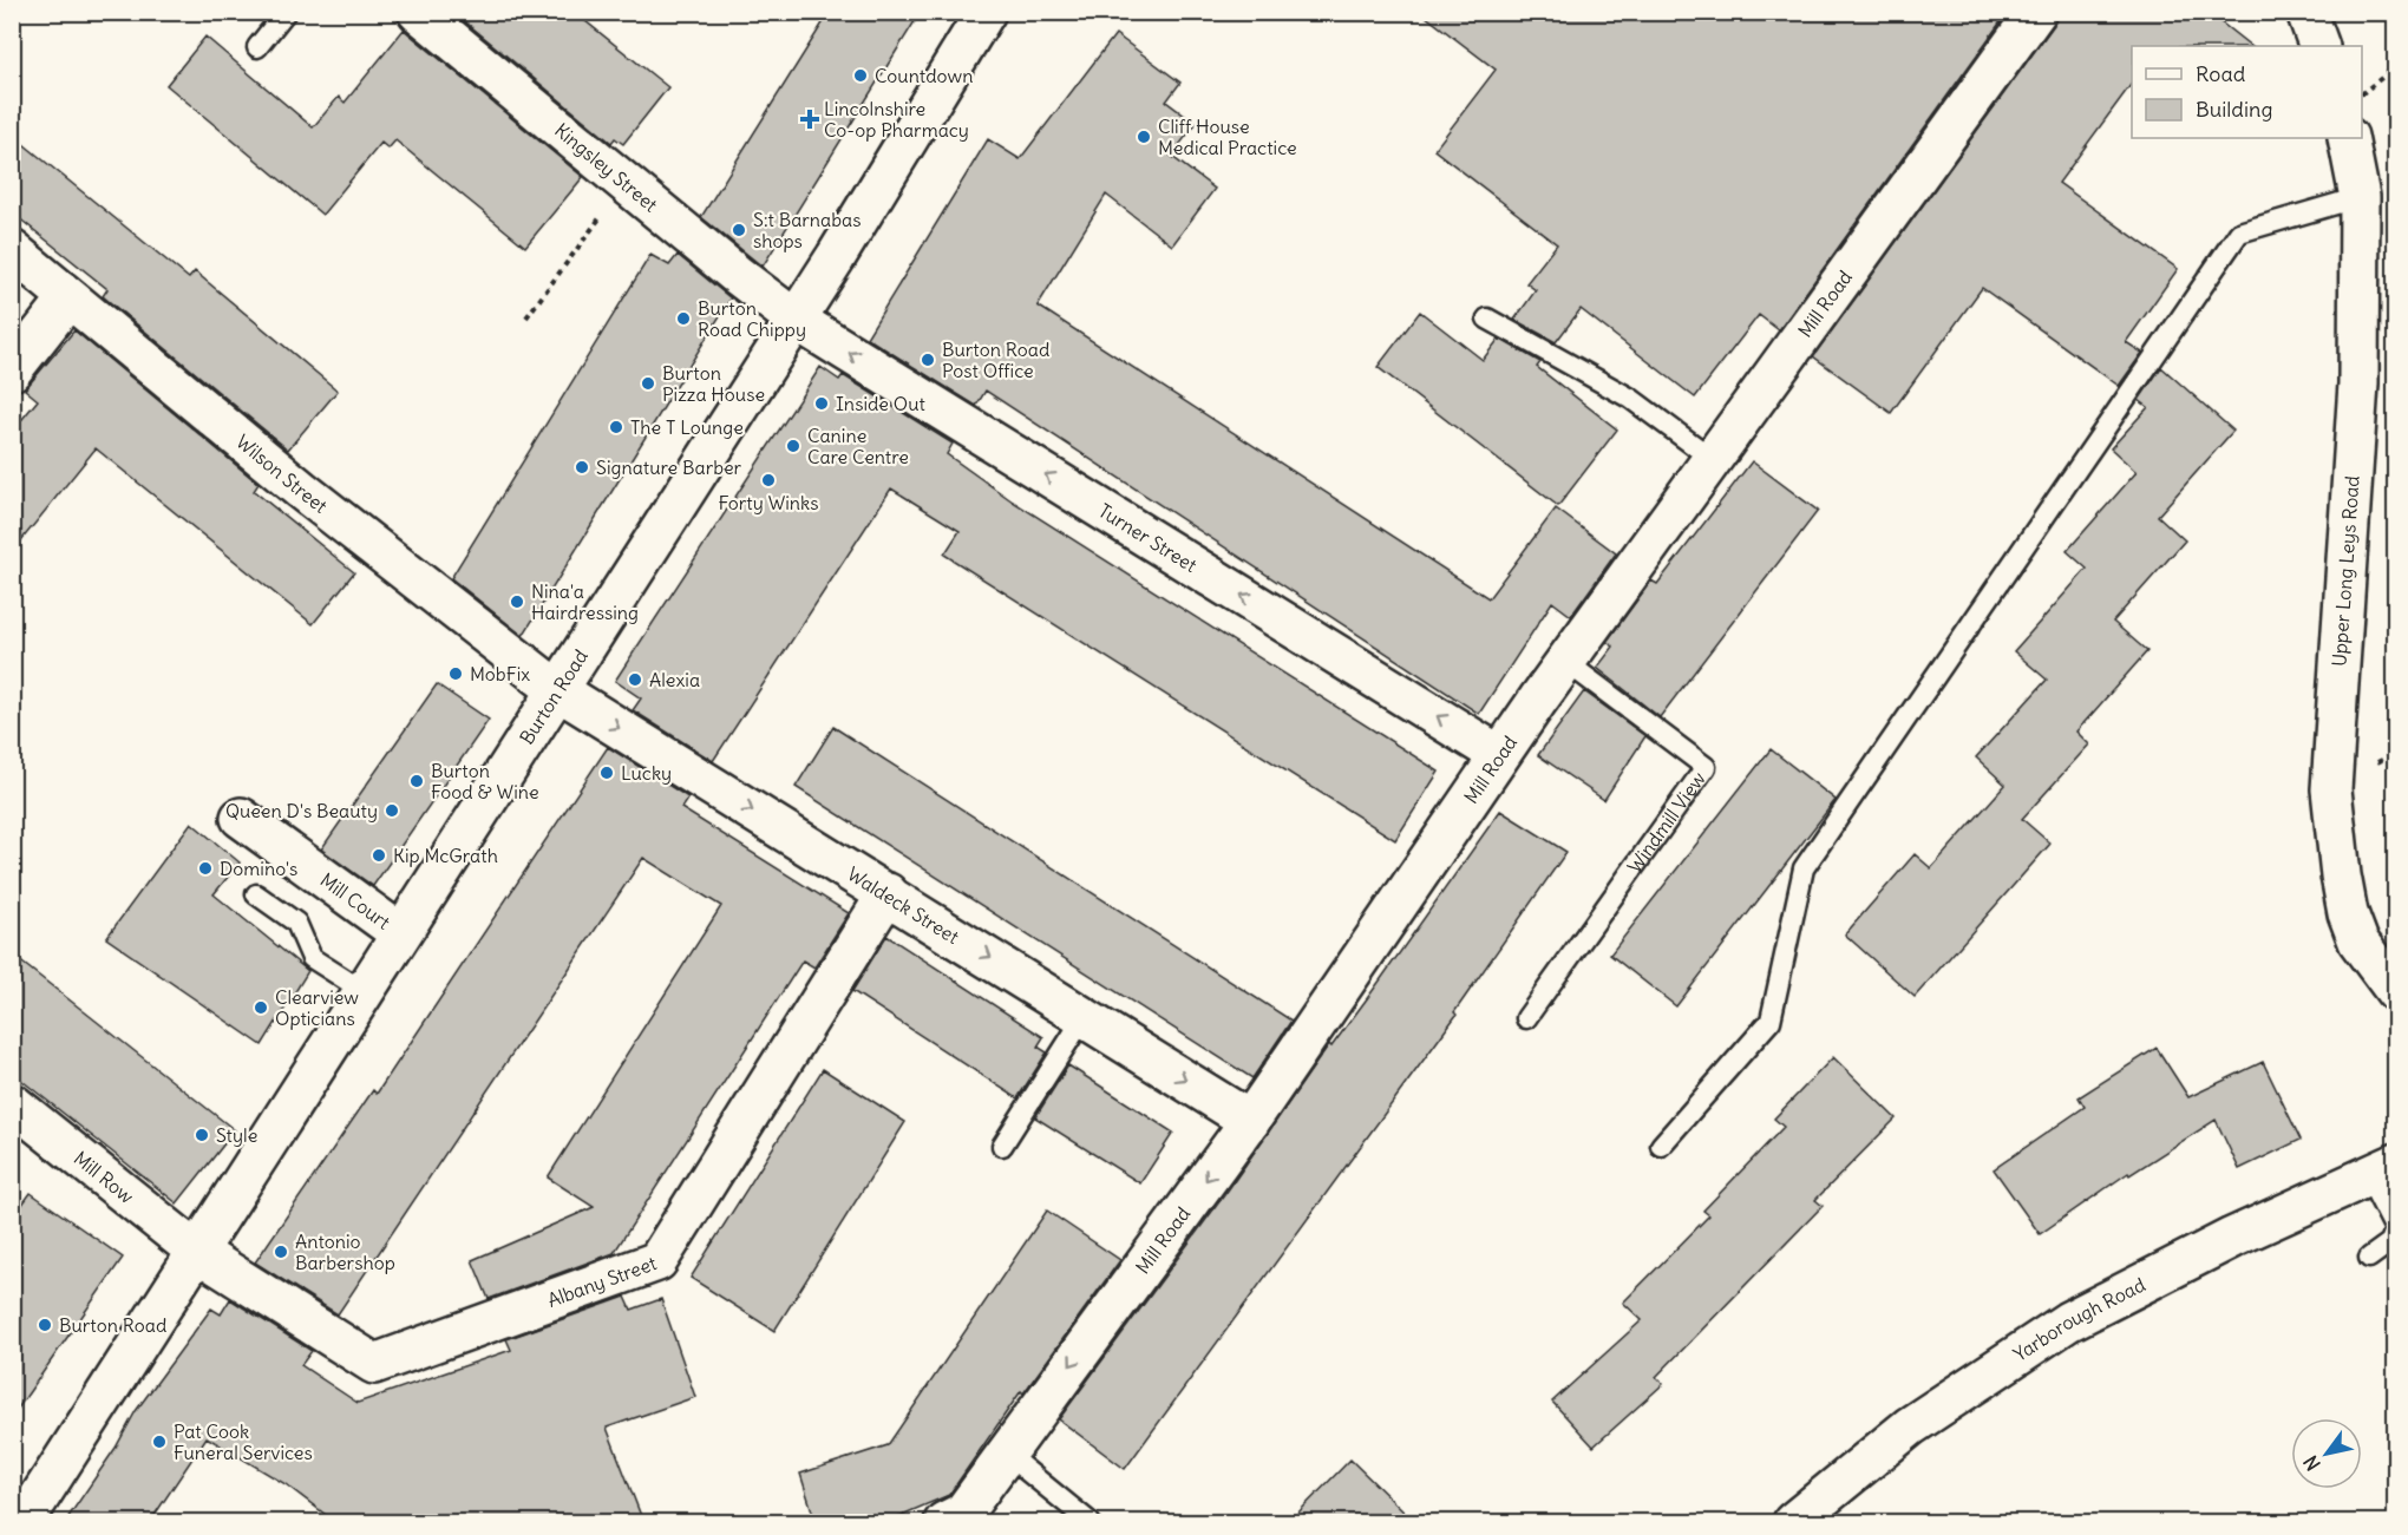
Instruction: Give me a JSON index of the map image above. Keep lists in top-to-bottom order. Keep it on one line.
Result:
{"streets":{"street":["Kingsley Street","Mill Road","Wilson Street","Turner Street","Upper Long Leys Road","Burton Road","Mill Court","Waldeck Street","Mill Row","Albany Street","Yarborough Road"],"lane":["Windmill View"]},"crossings":[["Kingsley Street","Turner Street"],["Kingsley Street","Burton Road"],["Mill Road","Turner Street"],["Mill Road","Windmill View"],["Mill Road","Waldeck Street"],["Wilson Street","Burton Road"],["Wilson Street","Waldeck Street"],["Turner Street","Burton Road"],["Burton Road","Mill Court"],["Burton Road","Waldeck Street"],["Burton Road","Mill Row"],["Burton Road","Albany Street"],["Waldeck Street","Albany Street"],["Mill Row","Albany Street"]],"one_way":["Turner Street","Waldeck Street"],"places":{"other":["Countdown","Cliff House Medical Practice","S:t Barnabas shops","Burton Road Chippy","Burton Road Post Office","Burton Pizza House","Inside Out","The T Lounge","Canine Care Centre","Signature Barber","Forty Winks","Nina'a Hairdressing","MobFix","Alexia","Lucky","Burton Food & Wine","Queen D's Beauty","Kip McGrath","Domino's","Clearview Opticians","Style","Antonio Barbershop","Burton Road","Pat Cook Funeral Services"],"health":["Lincolnshire Co-op Pharmacy"]},"legend":["Road","Building"],"north":"bottom left"}
